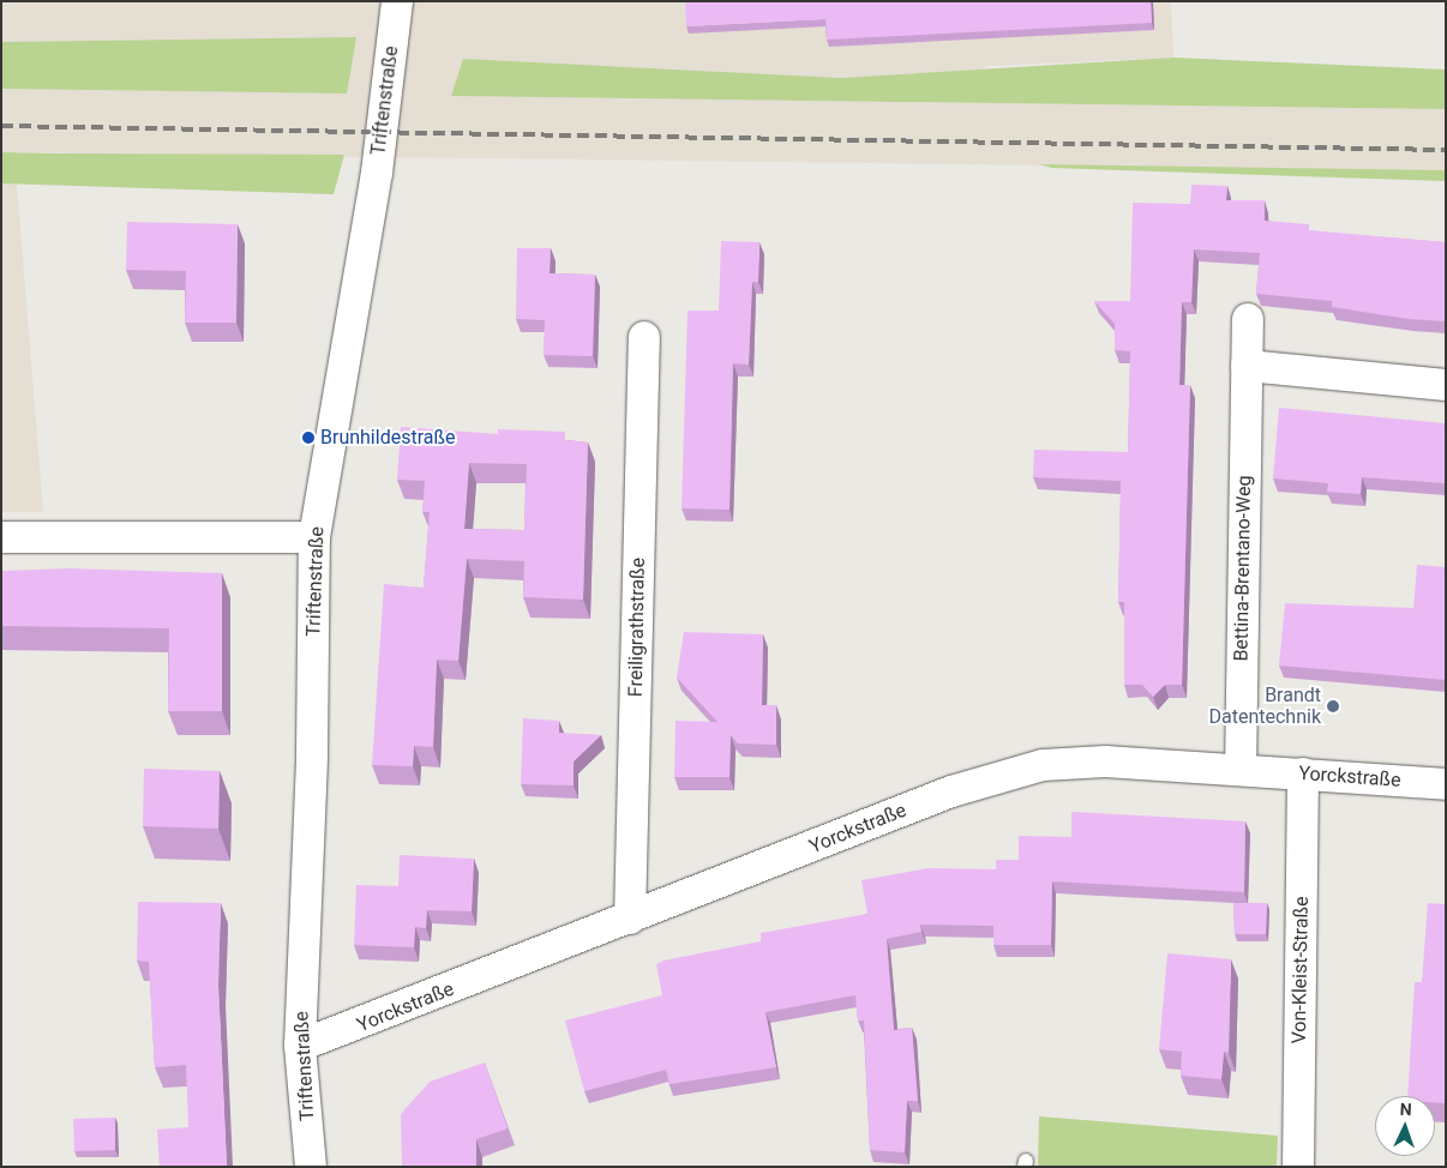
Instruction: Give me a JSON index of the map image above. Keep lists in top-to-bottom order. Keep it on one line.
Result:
{"streets":{"street":["Triftenstraße","Bettina-Brentano-Weg","Freiligrathstraße","Yorckstraße","Von-Kleist-Straße"]},"crossings":[["Triftenstraße","Yorckstraße"],["Bettina-Brentano-Weg","Yorckstraße"],["Freiligrathstraße","Yorckstraße"],["Yorckstraße","Von-Kleist-Straße"]],"places":["Brunhildestraße","Brandt Datentechnik"],"north":"top"}
